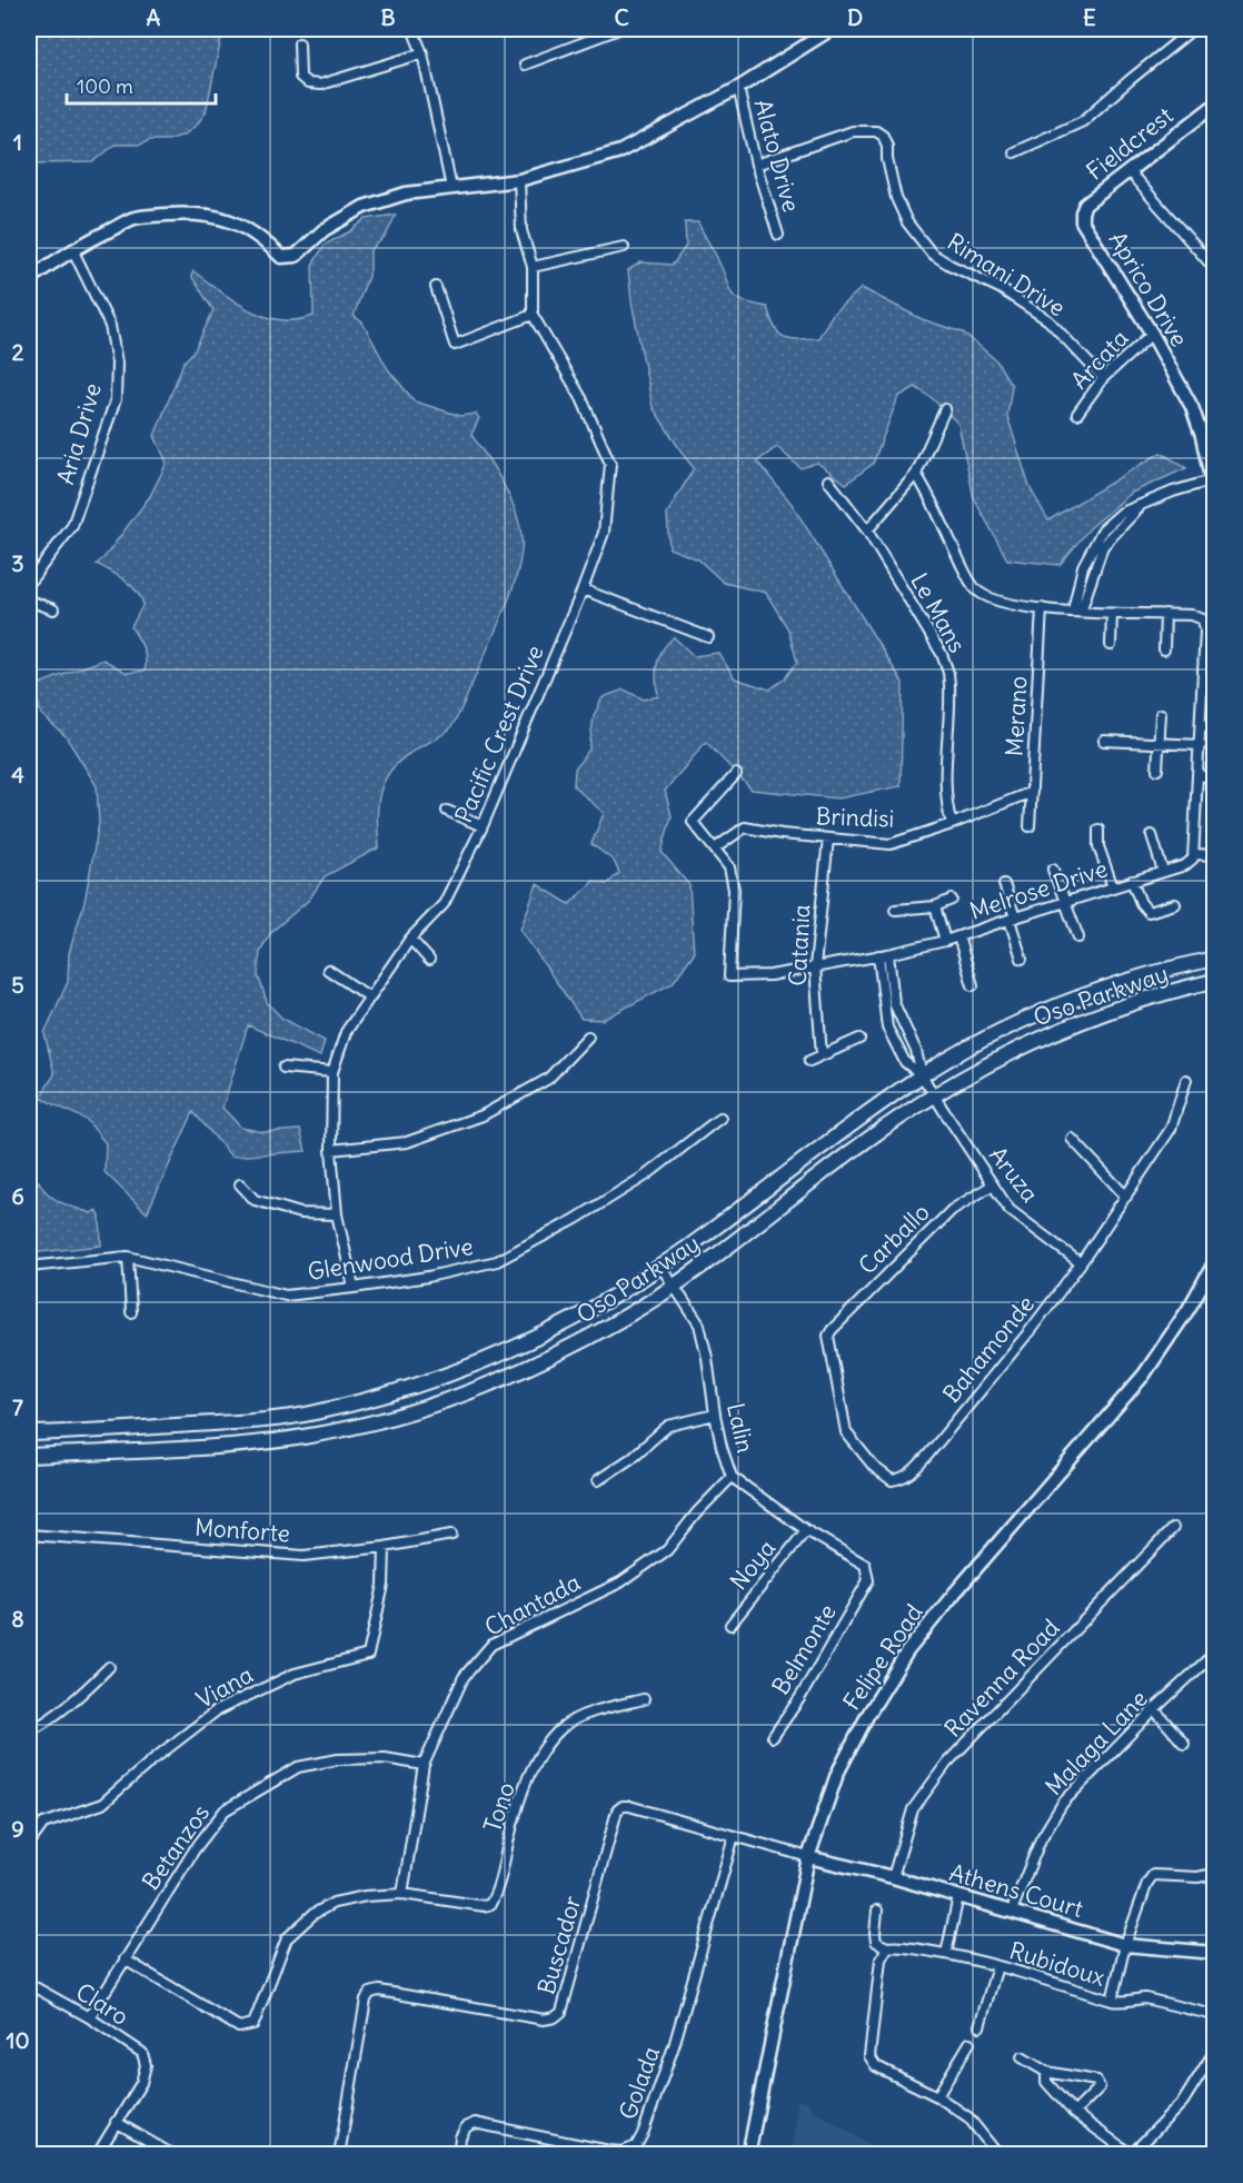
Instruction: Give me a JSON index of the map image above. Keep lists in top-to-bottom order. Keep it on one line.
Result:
{"streets":{"main road":["Oso Parkway"],"street":["Fieldcrest","Alato Drive","Rimani Drive","Aprico Drive","Arcata","Aria Drive","Le Mans","Merano","Pacific Crest Drive","Brindisi","Melrose Drive","Catania","Aruza","Carballo","Glenwood Drive","Bahamonde","Lalin","Monforte","Noya","Chantada","Belmonte","Felipe Road","Ravenna Road","Viana","Malaga Lane","Tono","Betanzos","Athens Court","Buscador","Rubidoux","Claro","Golada"]},"crossings":[["Fieldcrest","Aprico Drive"],["Alato Drive","Rimani Drive"],["Rimani Drive","Arcata"],["Aprico Drive","Arcata"],["Le Mans","Brindisi"],["Merano","Brindisi"],["Pacific Crest Drive","Glenwood Drive"],["Brindisi","Melrose Drive"],["Brindisi","Catania"],["Melrose Drive","Catania"],["Oso Parkway","Aruza"],["Oso Parkway","Lalin"],["Aruza","Carballo"],["Aruza","Bahamonde"],["Carballo","Bahamonde"],["Lalin","Noya"],["Lalin","Chantada"],["Lalin","Belmonte"],["Monforte","Viana"],["Chantada","Tono"],["Chantada","Betanzos"],["Felipe Road","Athens Court"],["Felipe Road","Buscador"],["Ravenna Road","Athens Court"],["Malaga Lane","Athens Court"],["Betanzos","Claro"],["Athens Court","Buscador"],["Buscador","Golada"]],"scale_bar":"100 m","grid":{"columns":["A","B","C","D","E"],"rows":["1","2","3","4","5","6","7","8","9","10"]}}
